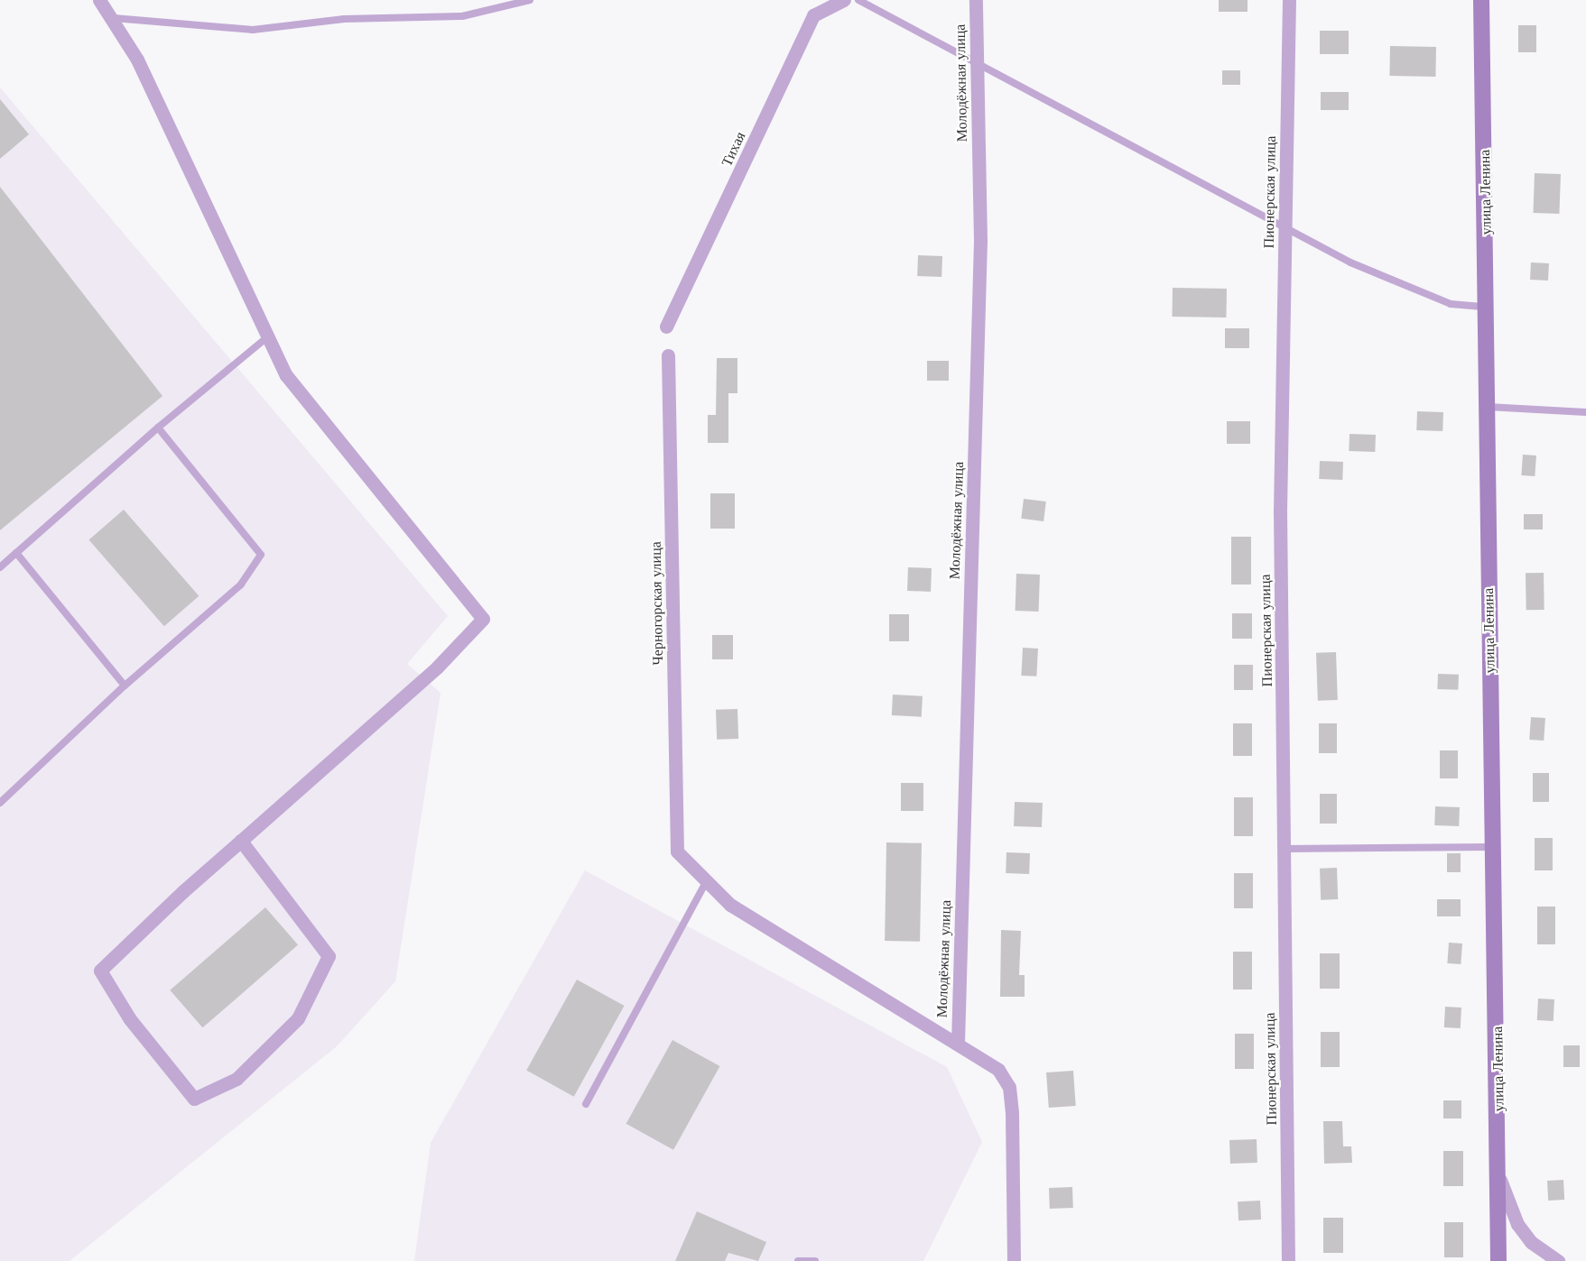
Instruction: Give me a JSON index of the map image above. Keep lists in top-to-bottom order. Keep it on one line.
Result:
{"streets":{"street":["Молодёжная улица","Тихая","Пионерская улица","улица Ленина","Черногорская улица"]}}
